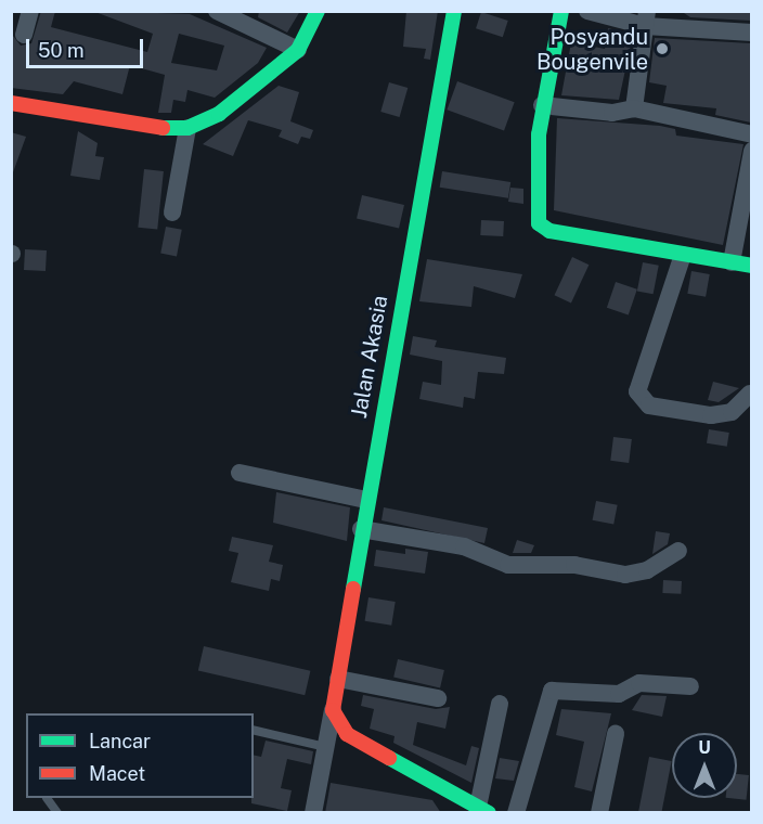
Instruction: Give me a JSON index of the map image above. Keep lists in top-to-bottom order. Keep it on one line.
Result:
{"streets":{"street":["Jalan Akasia"]},"places":["Posyandu Bougenvile"],"legend":["Lancar","Macet"],"scale_bar":"50 m","north":"top"}
